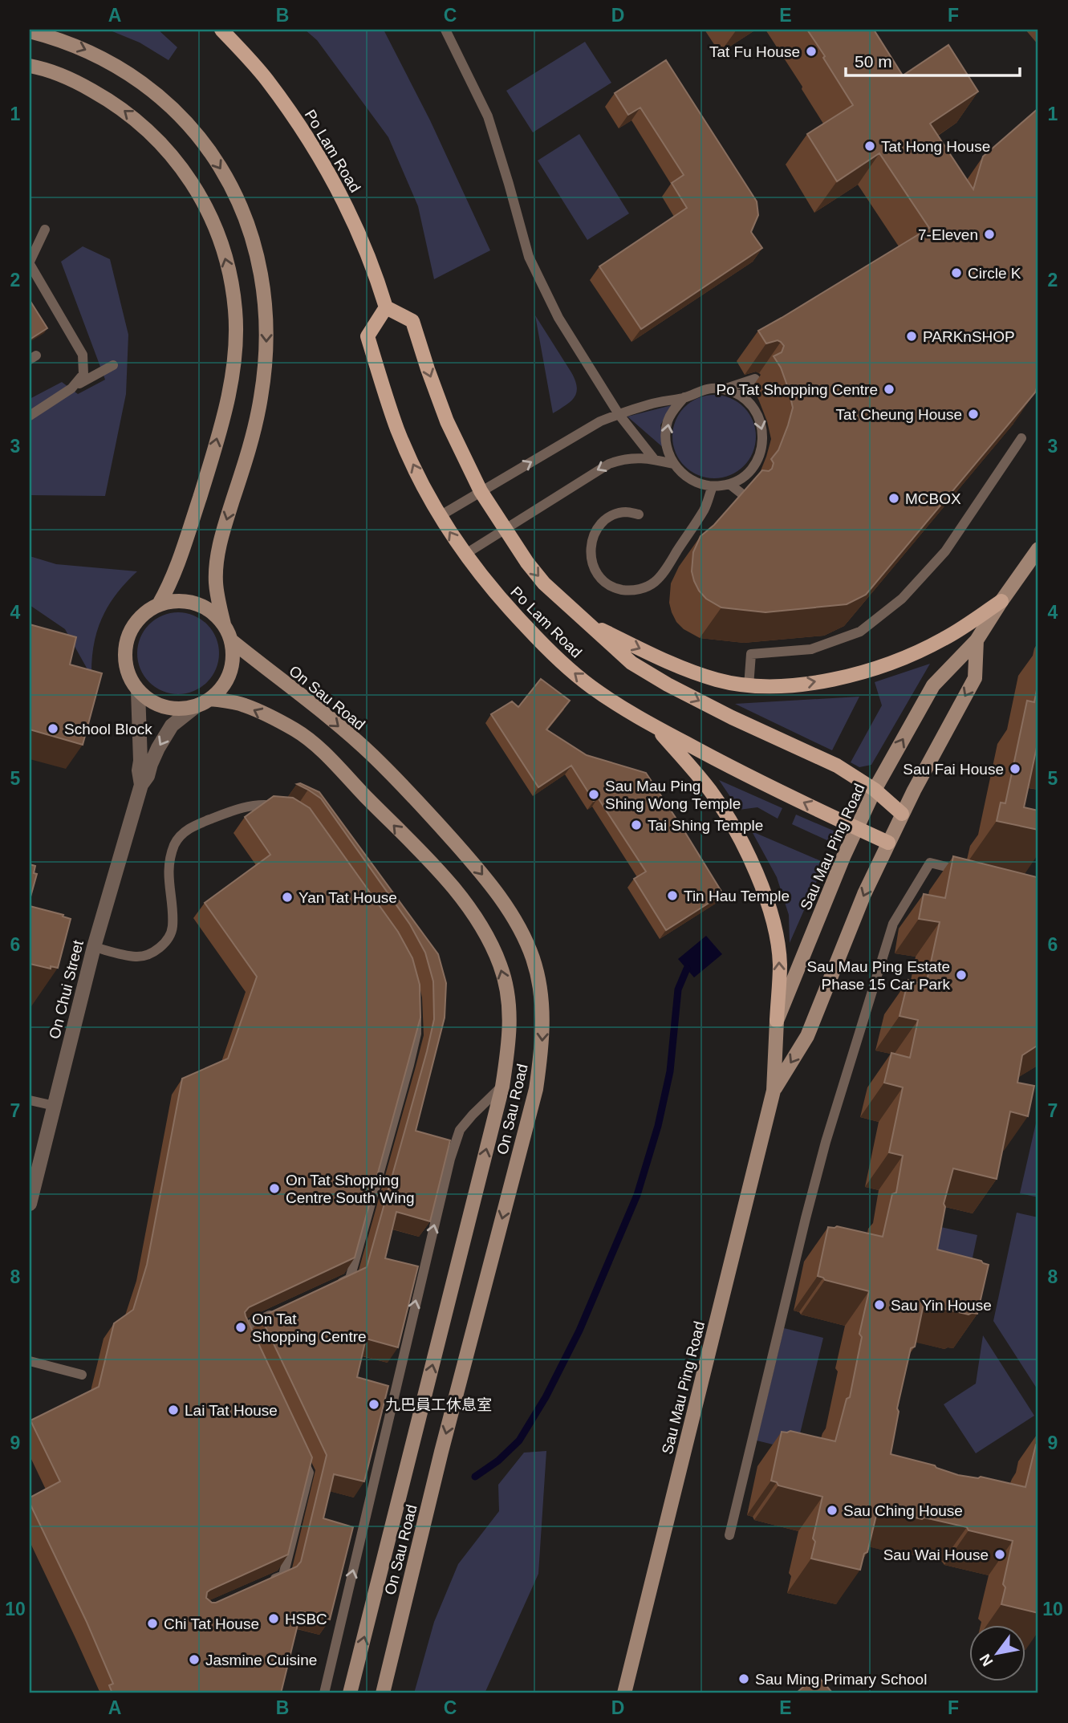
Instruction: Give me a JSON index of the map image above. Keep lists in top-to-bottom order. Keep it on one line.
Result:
{"streets":{"main road":["Po Lam Road","On Sau Road","Sau Mau Ping Road"],"street":["On Chui Street"]},"crossings":[["Po Lam Road","Sau Mau Ping Road"],["On Sau Road","On Chui Street"]],"places":["Tat Fu House","Tat Hong House","7-Eleven","Circle K","PARKnSHOP","Po Tat Shopping Centre","Tat Cheung House","MCBOX","School Block","Sau Fai House","Sau Mau Ping Shing Wong Temple","Tai Shing Temple","Tin Hau Temple","Yan Tat House","Sau Mau Ping Estate Phase 15 Car Park","On Tat Shopping Centre South Wing","Sau Yin House","On Tat Shopping Centre","九巴員工休息室","Lai Tat House","Sau Ching House","Sau Wai House","HSBC","Chi Tat House","Jasmine Cuisine","Sau Ming Primary School"],"scale_bar":"50 m","north":"bottom left","grid":{"columns":["A","B","C","D","E","F"],"rows":["1","2","3","4","5","6","7","8","9","10"]}}
